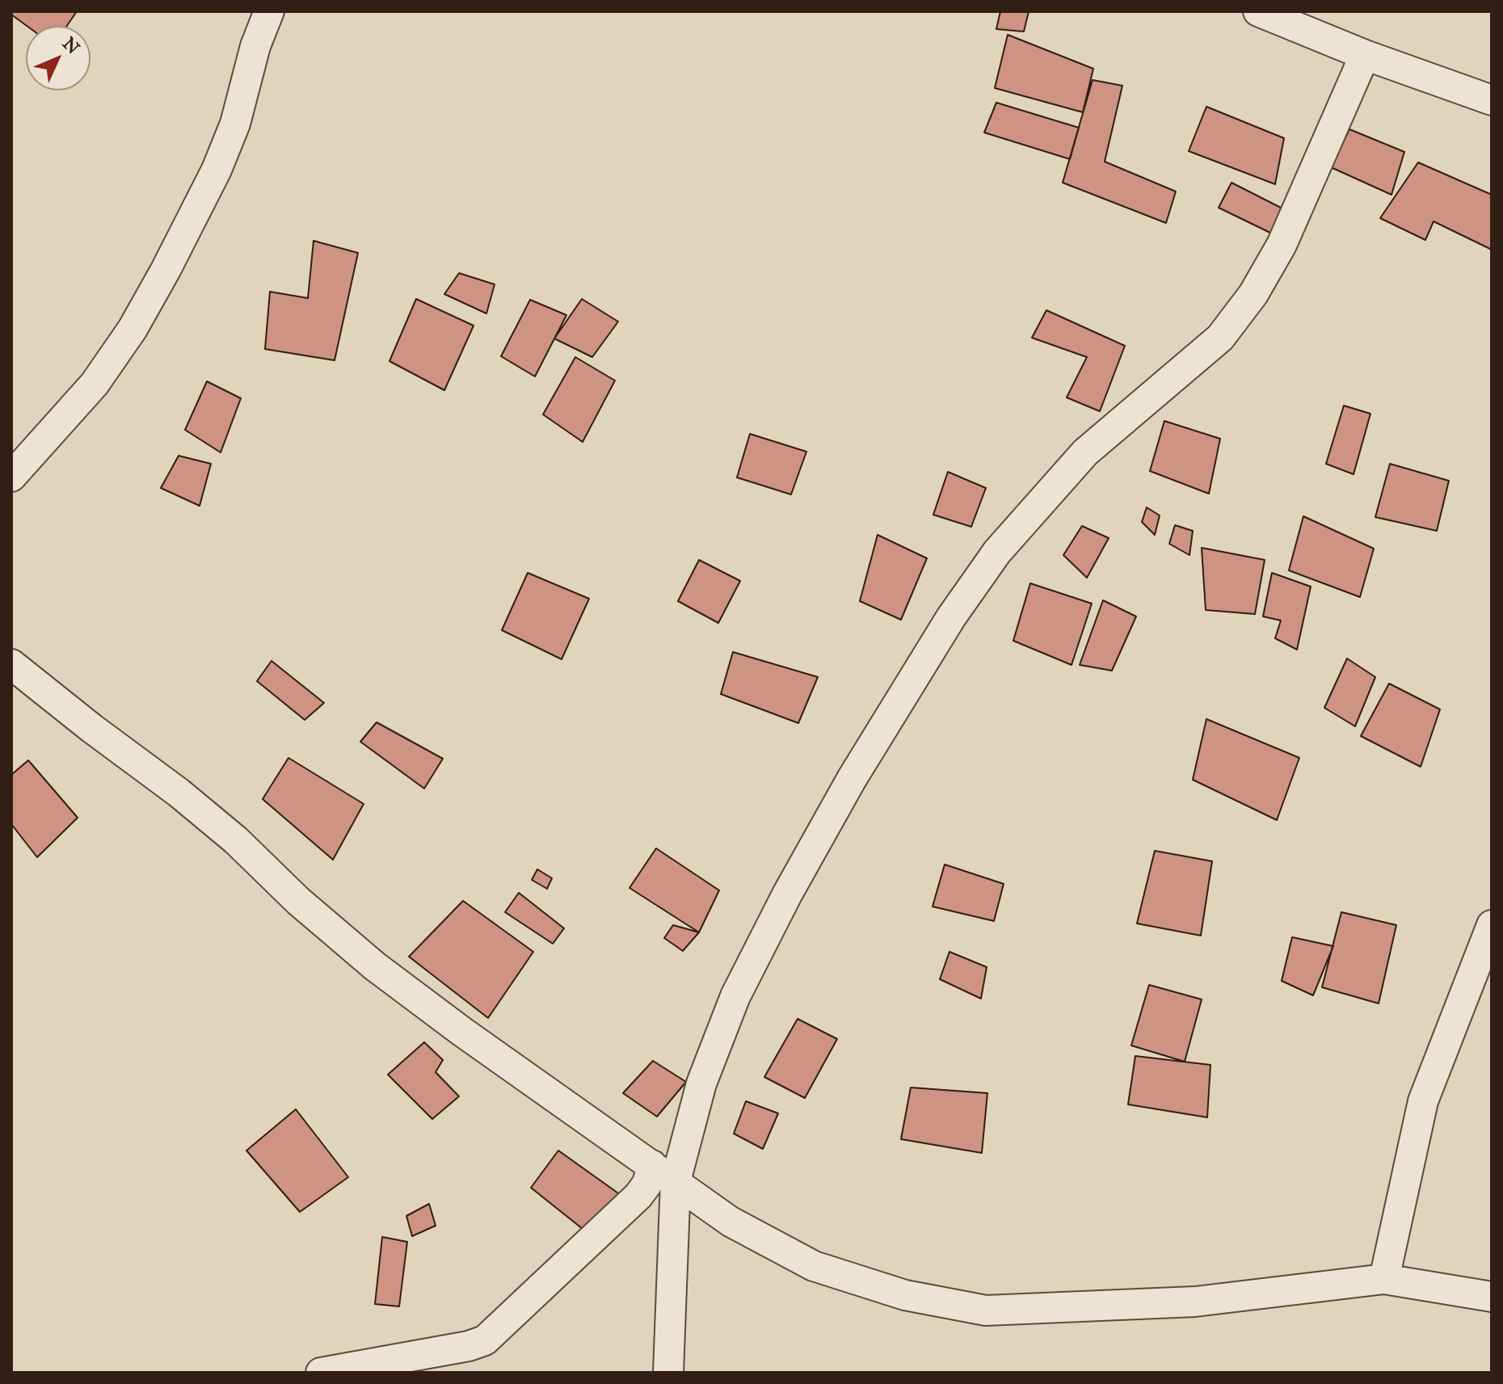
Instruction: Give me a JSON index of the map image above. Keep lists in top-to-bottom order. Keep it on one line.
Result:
{"north":"top right"}
